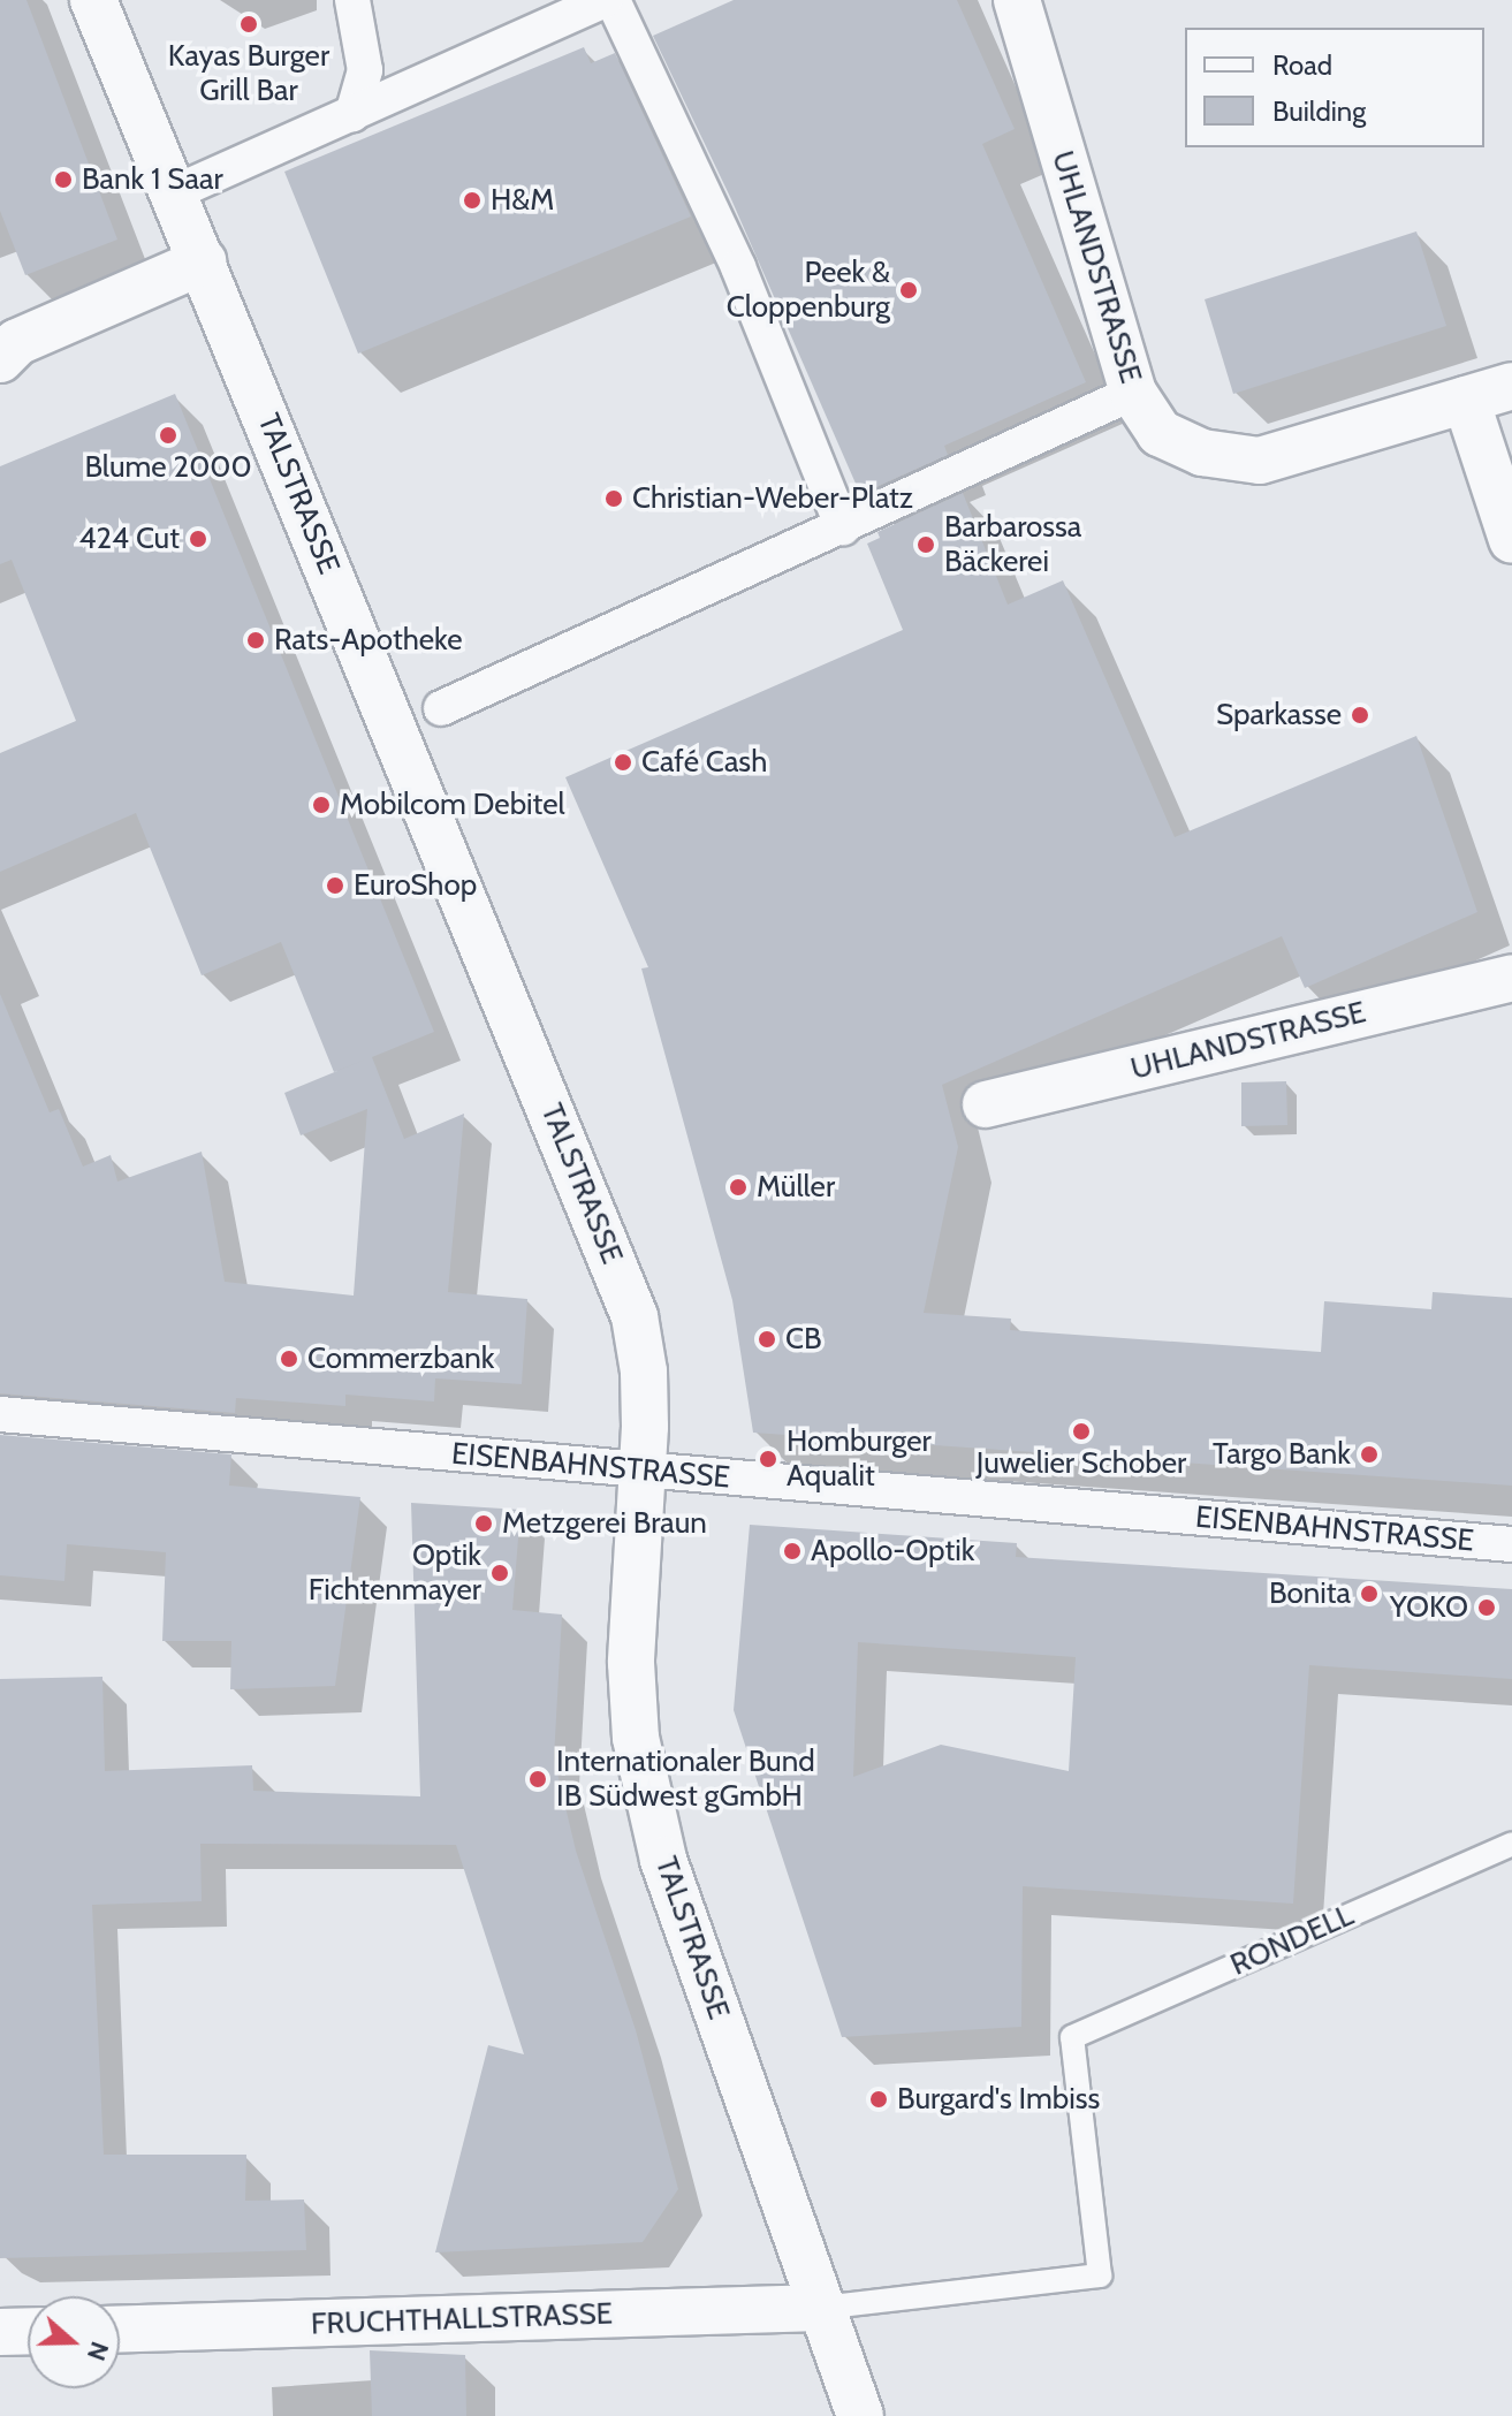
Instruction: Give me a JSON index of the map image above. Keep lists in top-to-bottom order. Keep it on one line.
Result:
{"streets":{"street":["UHLANDSTRASSE","TALSTRASSE","EISENBAHNSTRASSE","FRUCHTHALLSTRASSE"],"lane":["RONDELL"]},"crossings":[["TALSTRASSE","EISENBAHNSTRASSE"],["TALSTRASSE","RONDELL"],["TALSTRASSE","FRUCHTHALLSTRASSE"],["RONDELL","FRUCHTHALLSTRASSE"]],"places":["Kayas Burger Grill Bar","Bank 1 Saar","H&M","Peek & Cloppenburg","Blume 2000","Christian-Weber-Platz","424 Cut","Barbarossa Bäckerei","Rats-Apotheke","Sparkasse","Café Cash","Mobilcom Debitel","EuroShop","Müller","CB","Commerzbank","Juwelier Schober","Targo Bank","Homburger Aqualit","Metzgerei Braun","Apollo-Optik","Optik Fichtenmayer","Bonita","YOKO","Internationaler Bund IB Südwest gGmbH","Burgard's Imbiss"],"legend":["Road","Building"],"north":"right"}
